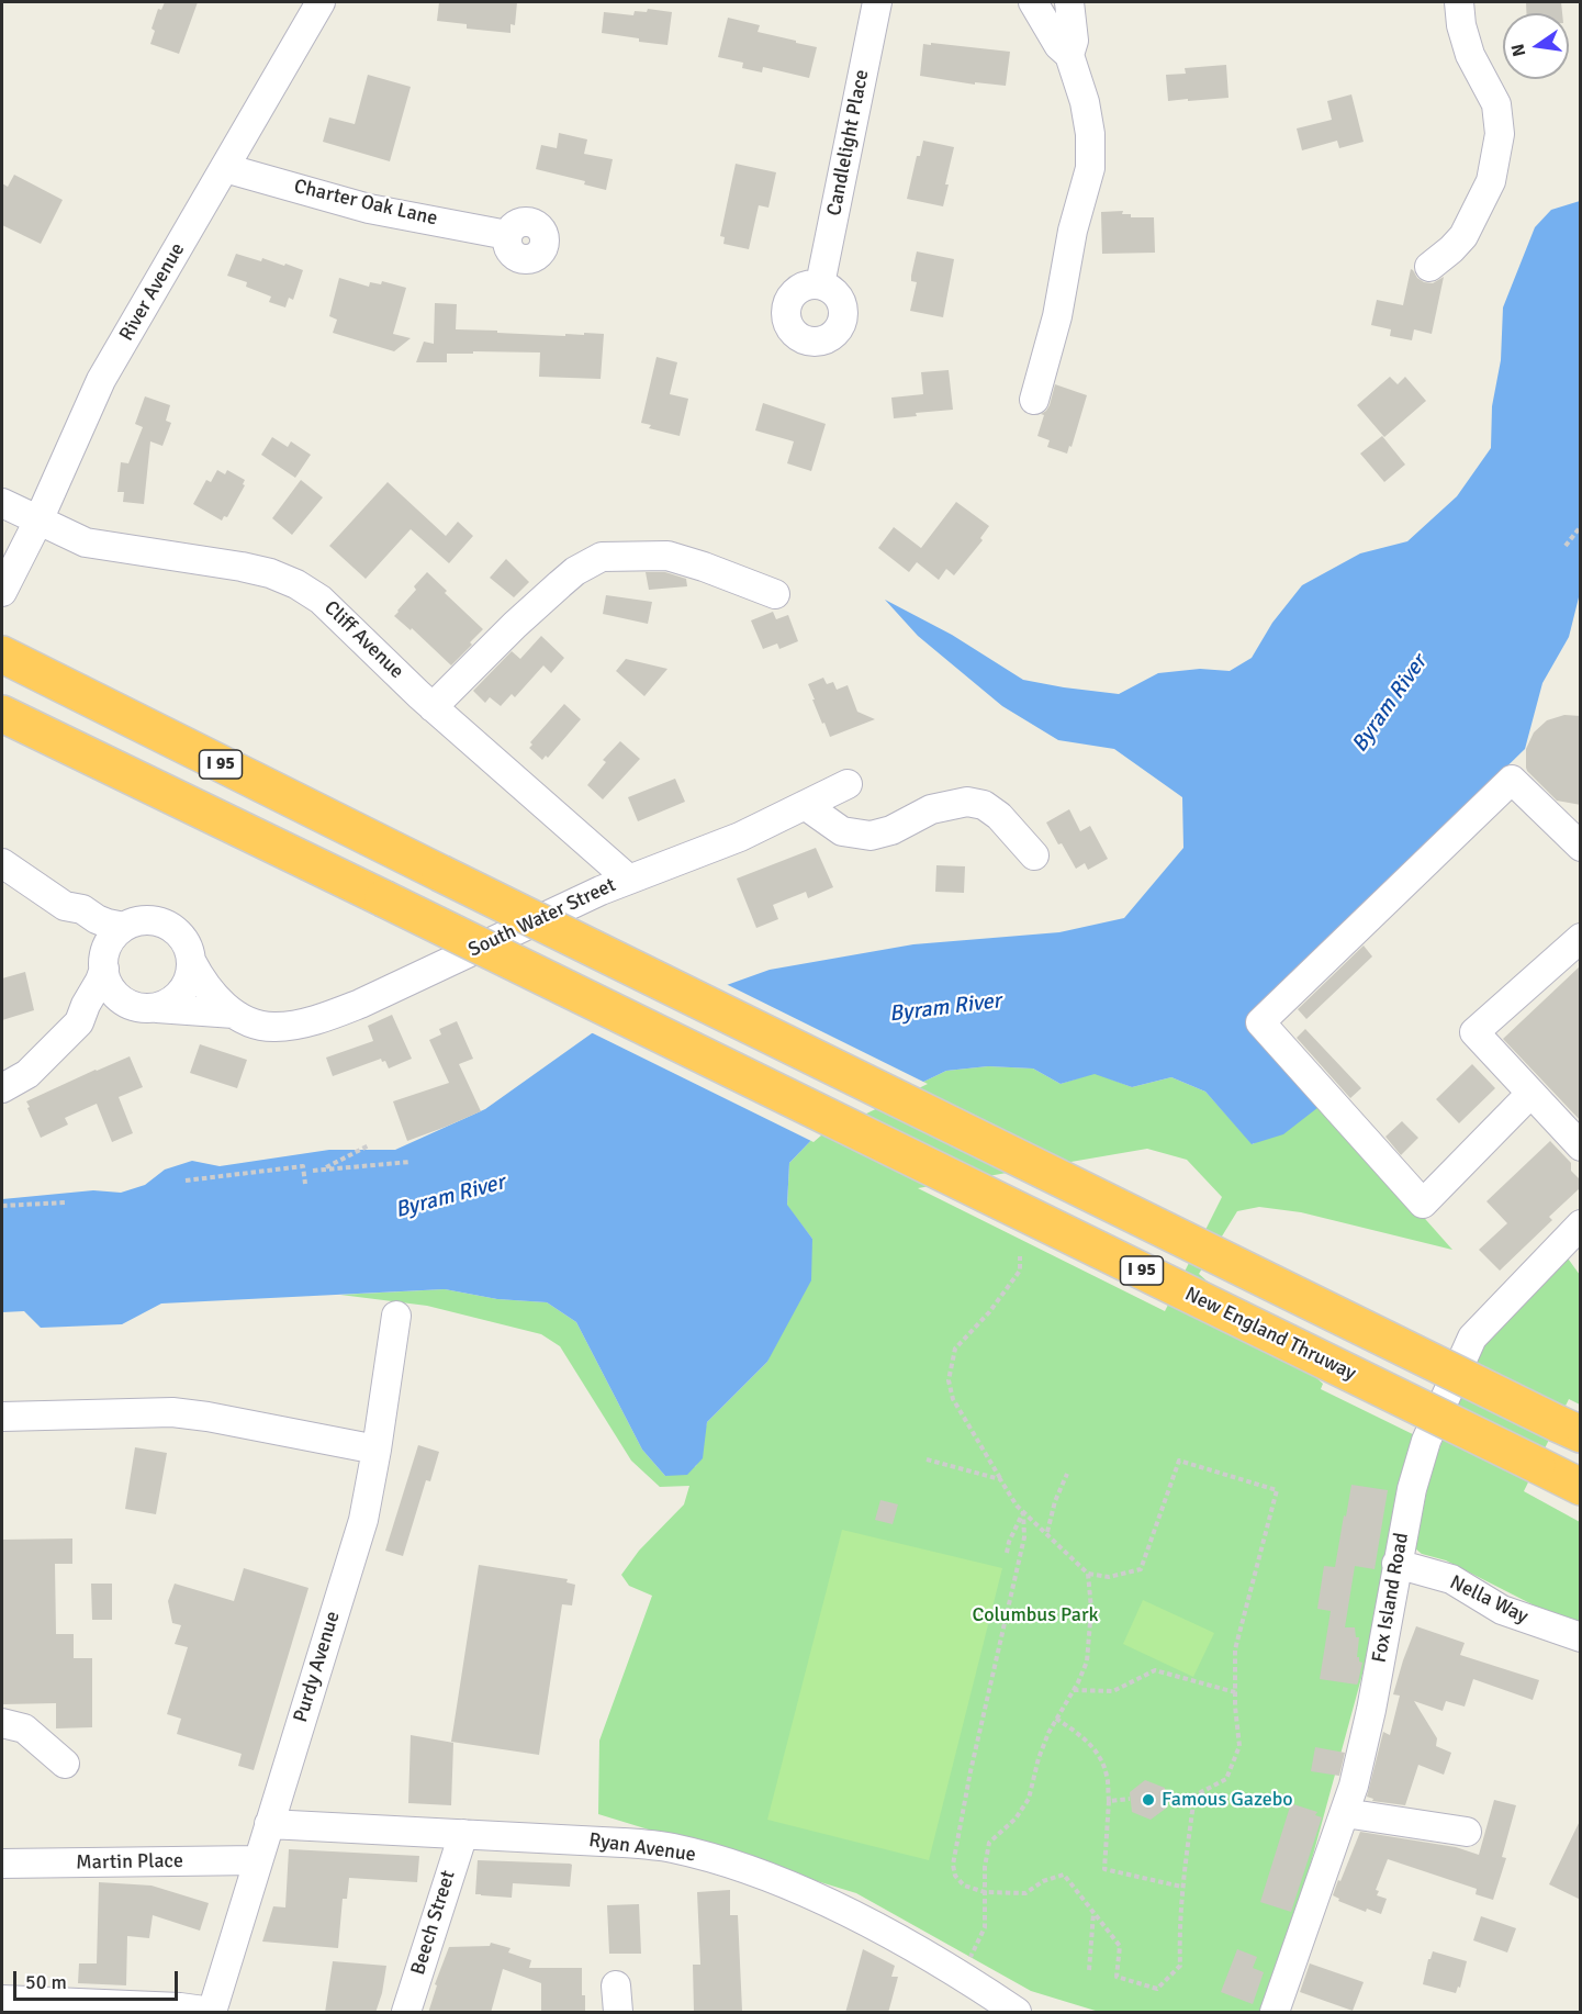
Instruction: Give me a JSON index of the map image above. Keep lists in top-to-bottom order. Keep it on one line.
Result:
{"streets":{"highway":["I 95","New England Thruway"],"street":["Candlelight Place","Charter Oak Lane","River Avenue","Cliff Avenue","South Water Street","Fox Island Road","Nella Way","Purdy Avenue","Ryan Avenue","Martin Place","Beech Street"]},"crossings":[["Charter Oak Lane","River Avenue"],["River Avenue","Cliff Avenue"],["Cliff Avenue","South Water Street"],["Fox Island Road","Nella Way"],["Purdy Avenue","Ryan Avenue"],["Purdy Avenue","Martin Place"],["Ryan Avenue","Beech Street"]],"water":["Byram River"],"parks":["Columbus Park"],"places":["Famous Gazebo"],"scale_bar":"50 m","north":"left"}
